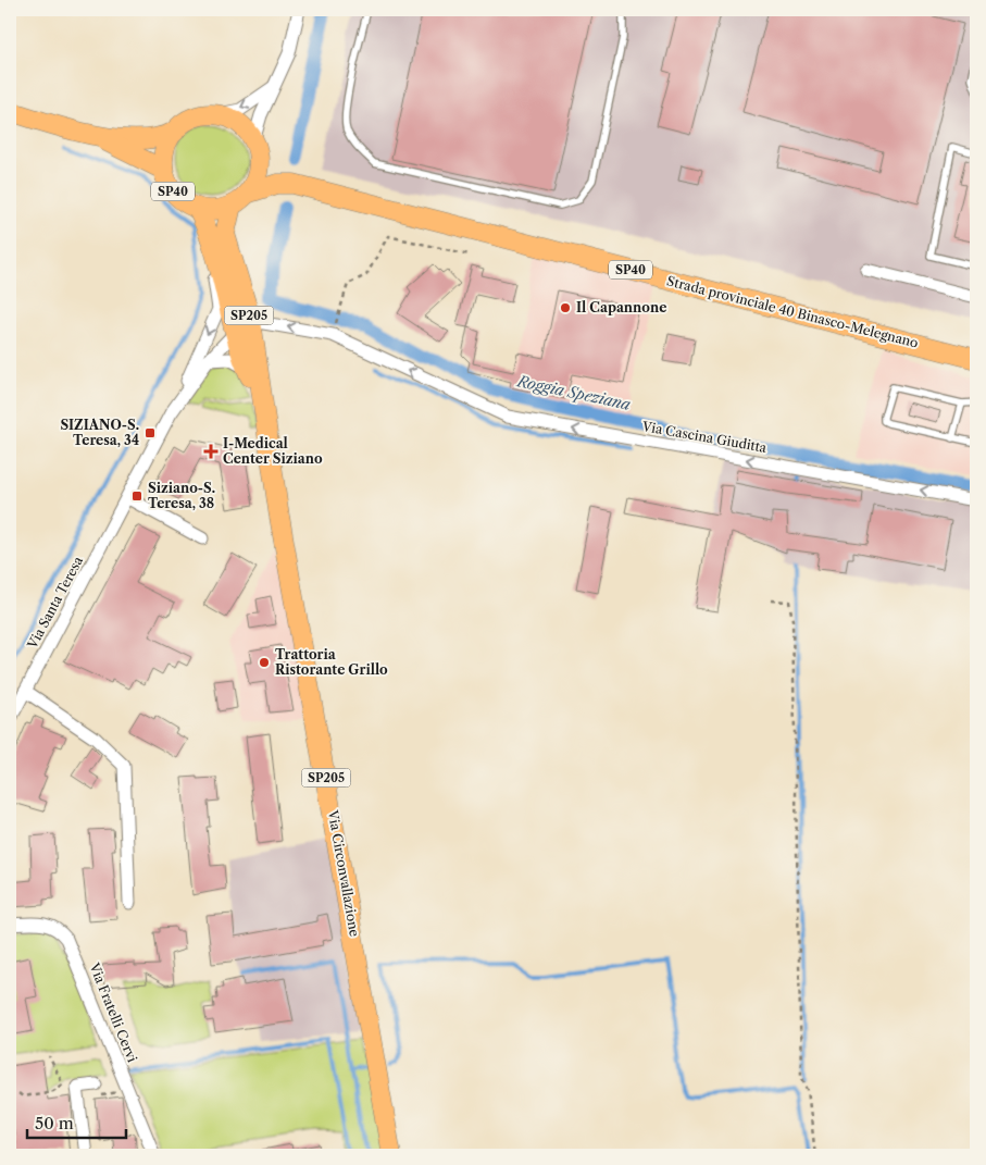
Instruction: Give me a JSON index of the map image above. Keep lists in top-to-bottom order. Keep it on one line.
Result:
{"streets":{"main road":["SP40","Strada provinciale 40 Binasco-Melegnano","SP205","Via Circonvallazione"],"street":["Via Cascina Giuditta","Via Santa Teresa","Via Fratelli Cervi"]},"crossings":[["SP40","Strada provinciale 40 Binasco-Melegnano"],["SP40","SP205"],["Strada provinciale 40 Binasco-Melegnano","SP205"],["SP205","Via Cascina Giuditta"],["SP205","Via Circonvallazione"]],"one_way":["Via Cascina Giuditta"],"water":["Roggia Speziana"],"places":{"other":["Il Capannone","Trattoria Ristorante Grillo"],"transit":["SIZIANO-S. Teresa, 34","Siziano-S. Teresa, 38"],"health":["I-Medical Center Siziano"]},"scale_bar":"50 m"}
